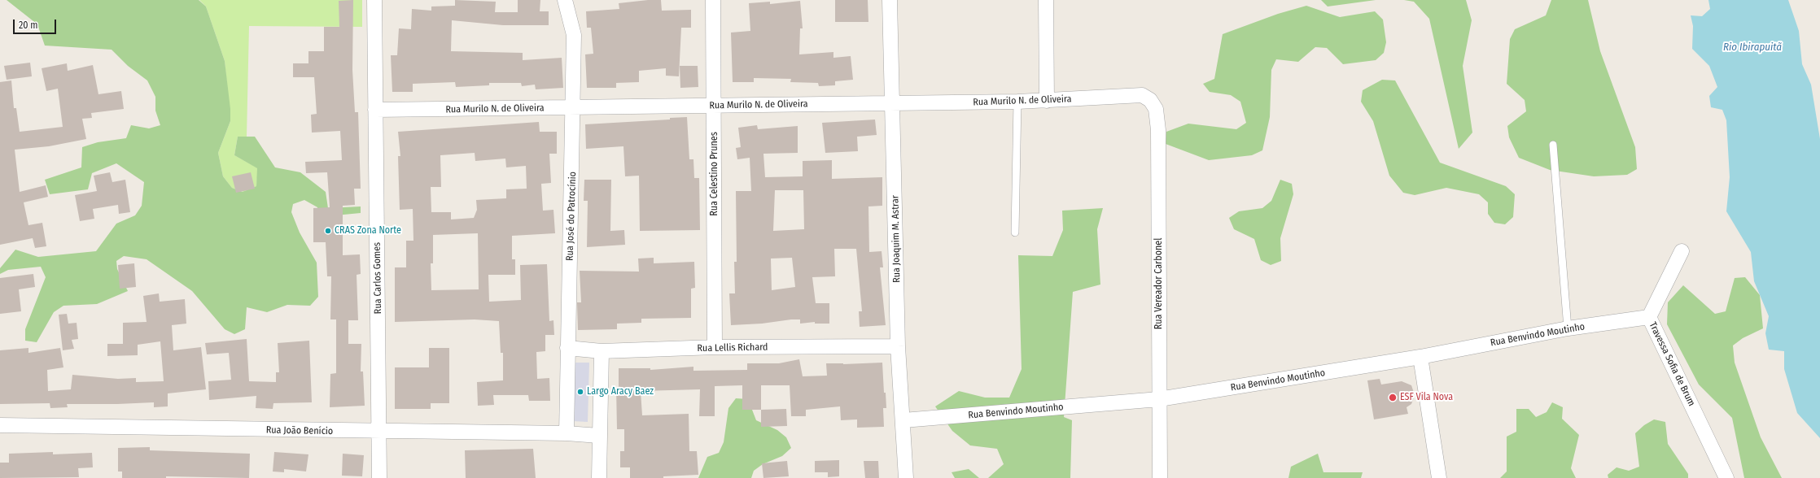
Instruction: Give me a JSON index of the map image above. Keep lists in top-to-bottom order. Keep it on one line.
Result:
{"streets":{"street":["Rua Murilo N. de Oliveira","Rua Celestino Prunes","Rua José do Patrocínio","Rua Joaquim M. Astrar","Rua Carlos Gomes","Rua Vereador Carbonel","Rua Benvindo Moutinho","Rua Lellis Richard","Travessa Sofia de Brum","Rua João Benício"]},"crossings":[["Rua Murilo N. de Oliveira","Rua Celestino Prunes"],["Rua Murilo N. de Oliveira","Rua José do Patrocínio"],["Rua Murilo N. de Oliveira","Rua Joaquim M. Astrar"],["Rua Murilo N. de Oliveira","Rua Carlos Gomes"],["Rua Murilo N. de Oliveira","Rua Vereador Carbonel"],["Rua Celestino Prunes","Rua Lellis Richard"],["Rua José do Patrocínio","Rua Lellis Richard"],["Rua José do Patrocínio","Rua João Benício"],["Rua Joaquim M. Astrar","Rua Benvindo Moutinho"],["Rua Joaquim M. Astrar","Rua Lellis Richard"],["Rua Carlos Gomes","Rua João Benício"],["Rua Vereador Carbonel","Rua Benvindo Moutinho"],["Rua Benvindo Moutinho","Travessa Sofia de Brum"]],"water":["Rio Ibirapuitã"],"places":["CRAS Zona Norte","Largo Aracy Baez","ESF Vila Nova"],"scale_bar":"20 m"}
